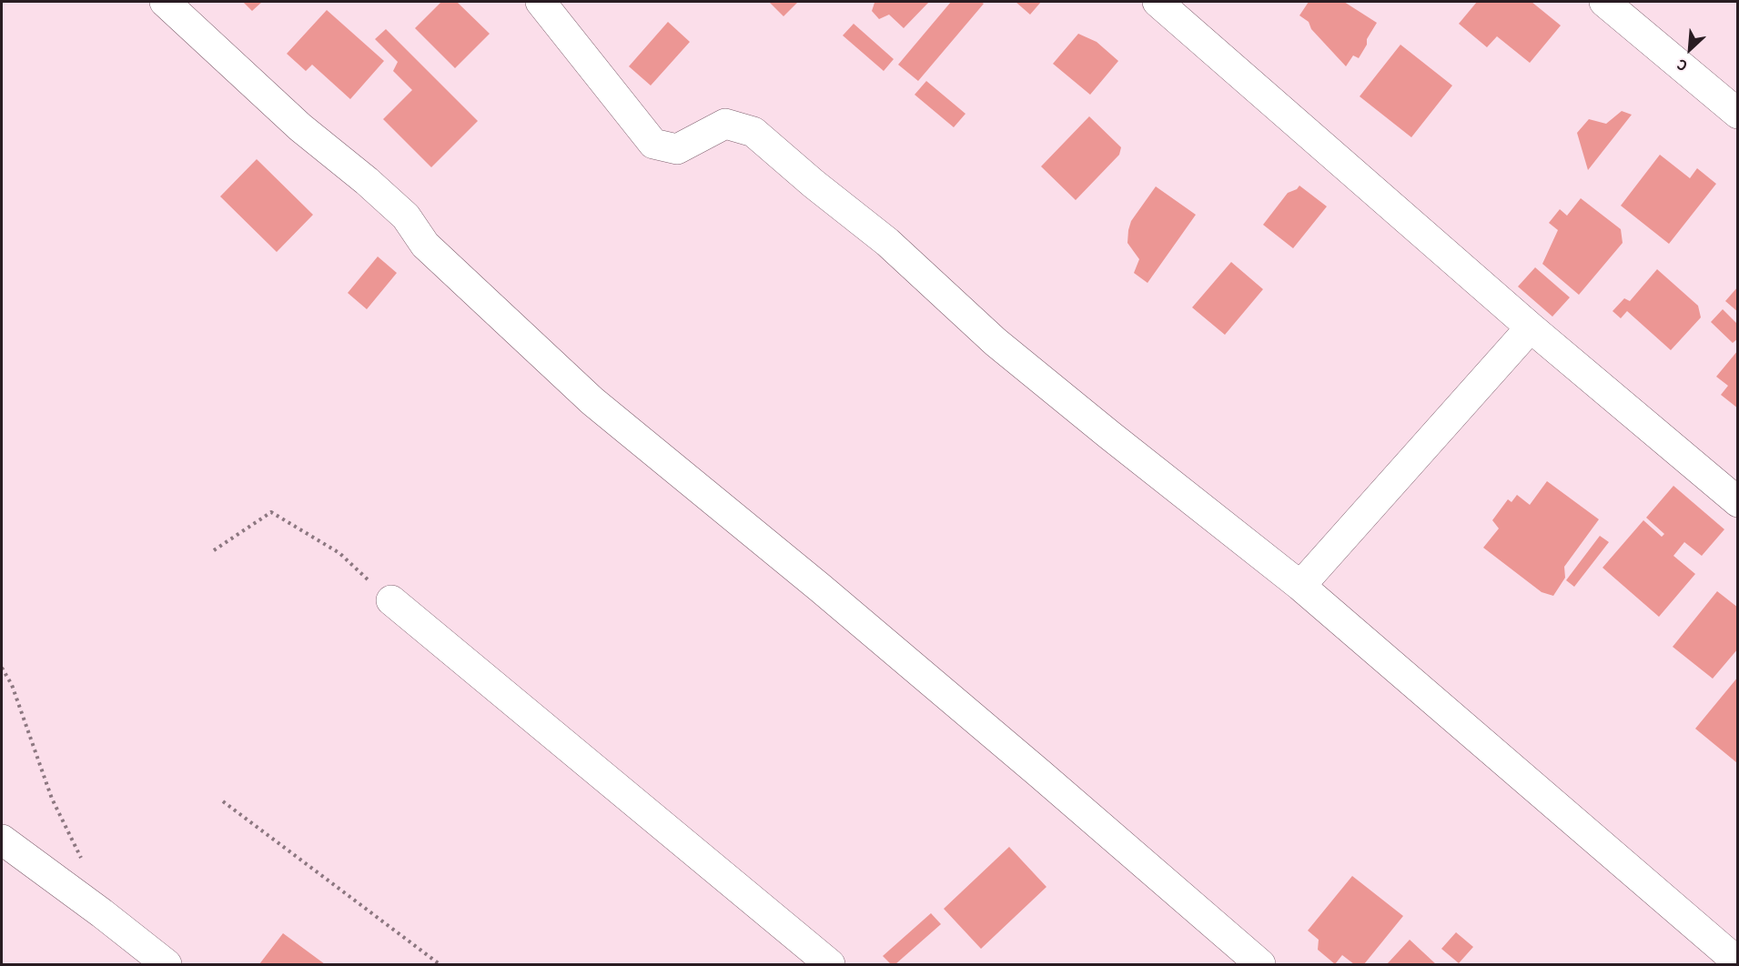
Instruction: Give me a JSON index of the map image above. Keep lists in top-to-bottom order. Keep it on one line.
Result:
{"north":"bottom left"}
